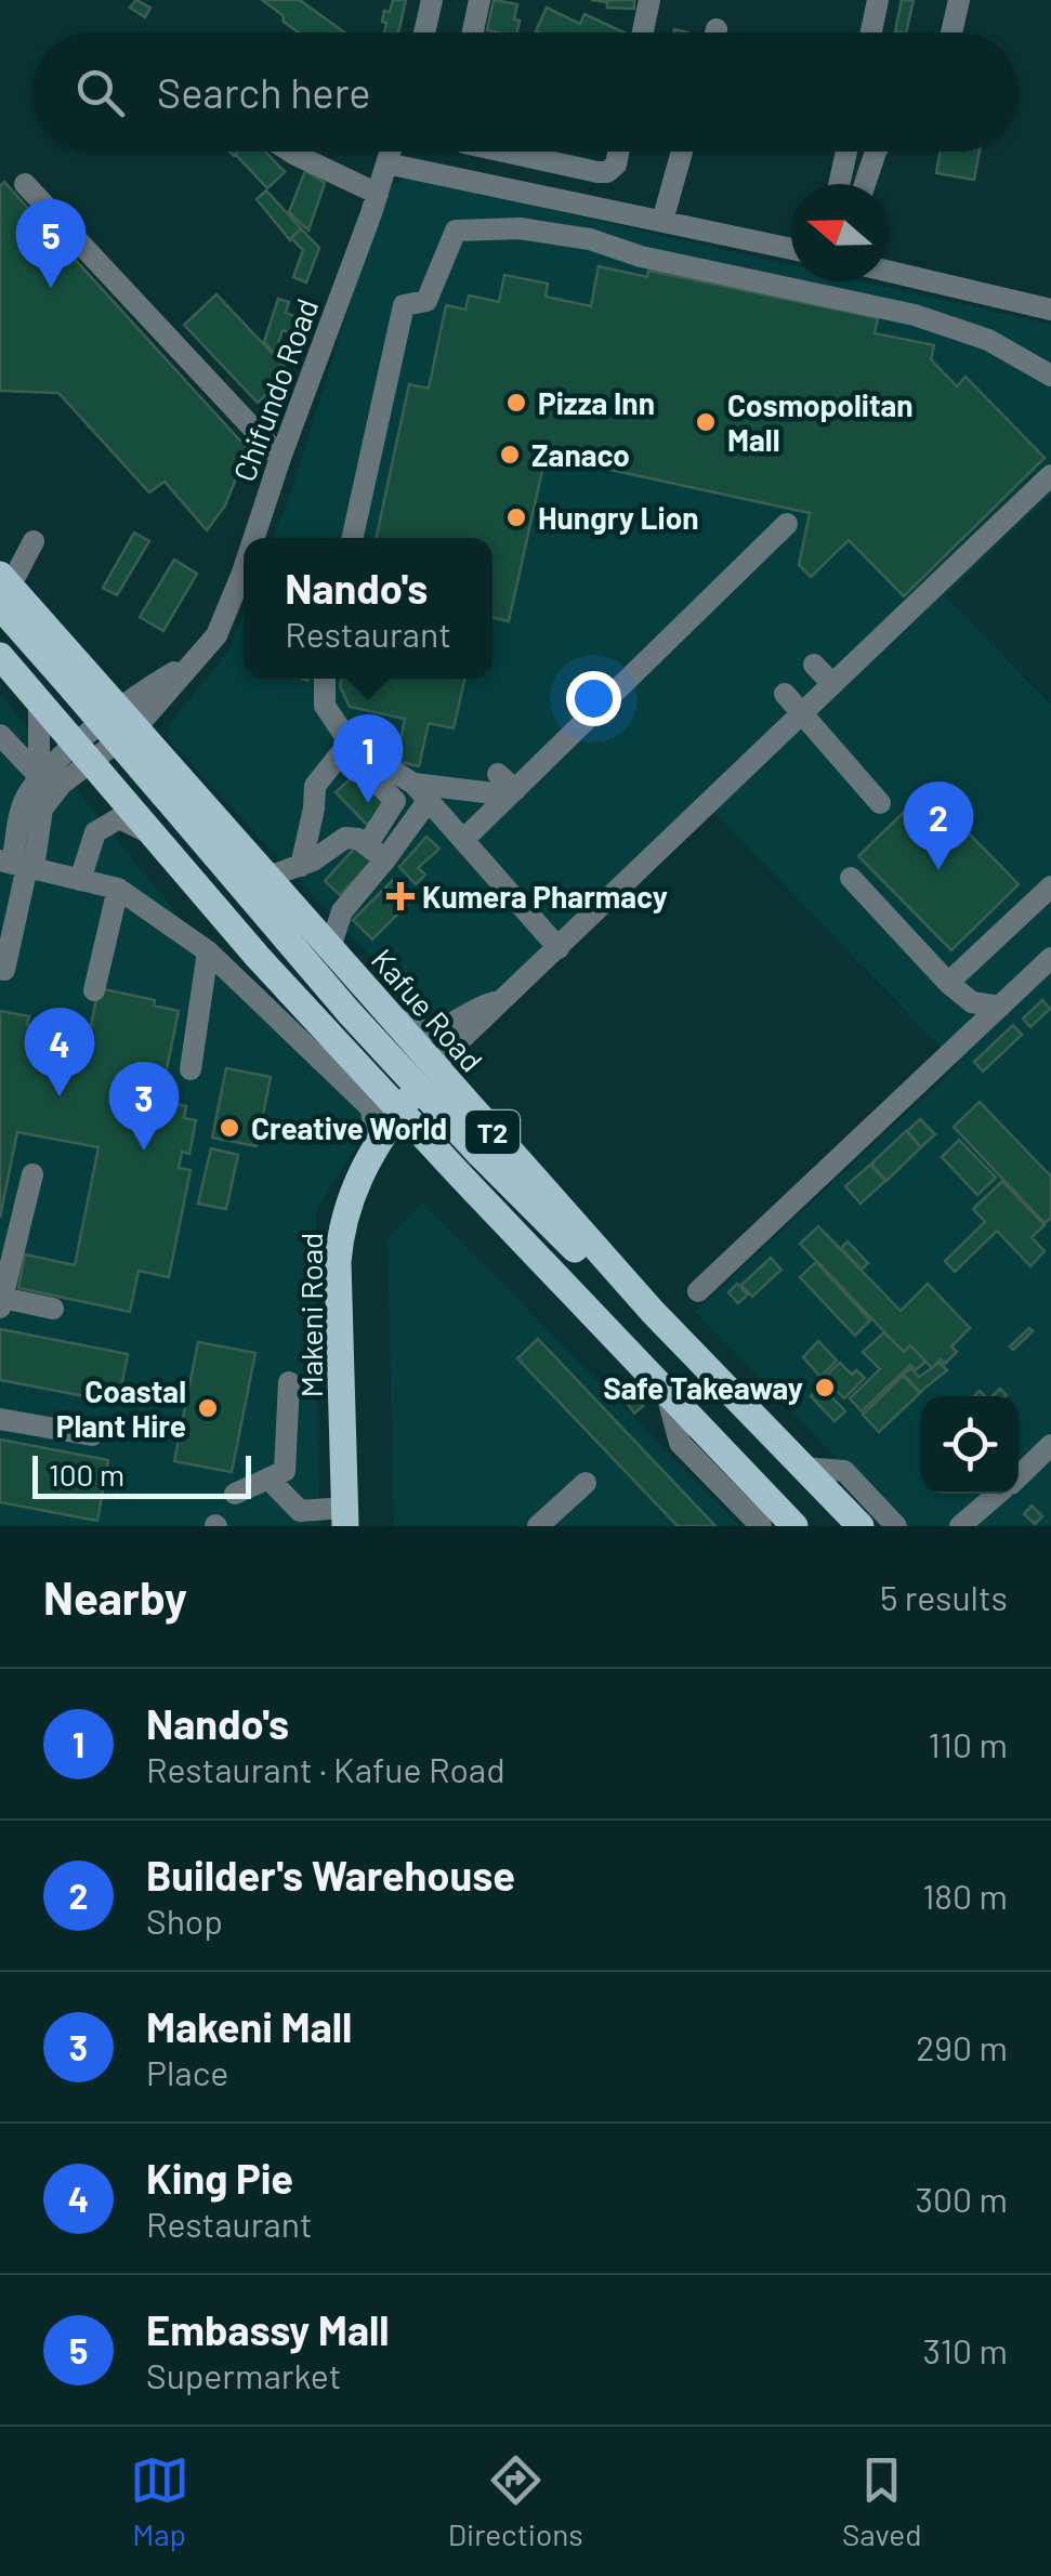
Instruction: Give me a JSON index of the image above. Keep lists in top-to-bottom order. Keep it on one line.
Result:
{"streets":{"main road":["Kafue Road","T2","Makeni Road"],"street":["Chifundo Road"]},"crossings":[["Chifundo Road","Kafue Road"],["Kafue Road","Makeni Road"]],"places":{"other":["Pizza Inn","Cosmopolitan Mall","Zanaco","Hungry Lion","Creative World","Safe Takeaway","Coastal Plant Hire"],"health":["Kumera Pharmacy"]},"scale_bar":"100 m","north":"left","page":{"search":"Search here","pins":["5","1","2","4","3"],"popup":["Nando's","Restaurant"],"scale":"100 m","heading":["Nearby","5 results"],"list":[{"mark":"1","name":"Nando's","note":"Restaurant · Kafue Road","value":"110 m"},{"mark":"2","name":"Builder's Warehouse","note":"Shop","value":"180 m"},{"mark":"3","name":"Makeni Mall","note":"Place","value":"290 m"},{"mark":"4","name":"King Pie","note":"Restaurant","value":"300 m"},{"mark":"5","name":"Embassy Mall","note":"Supermarket","value":"310 m"}],"nav":["Map","Directions","Saved"]}}
